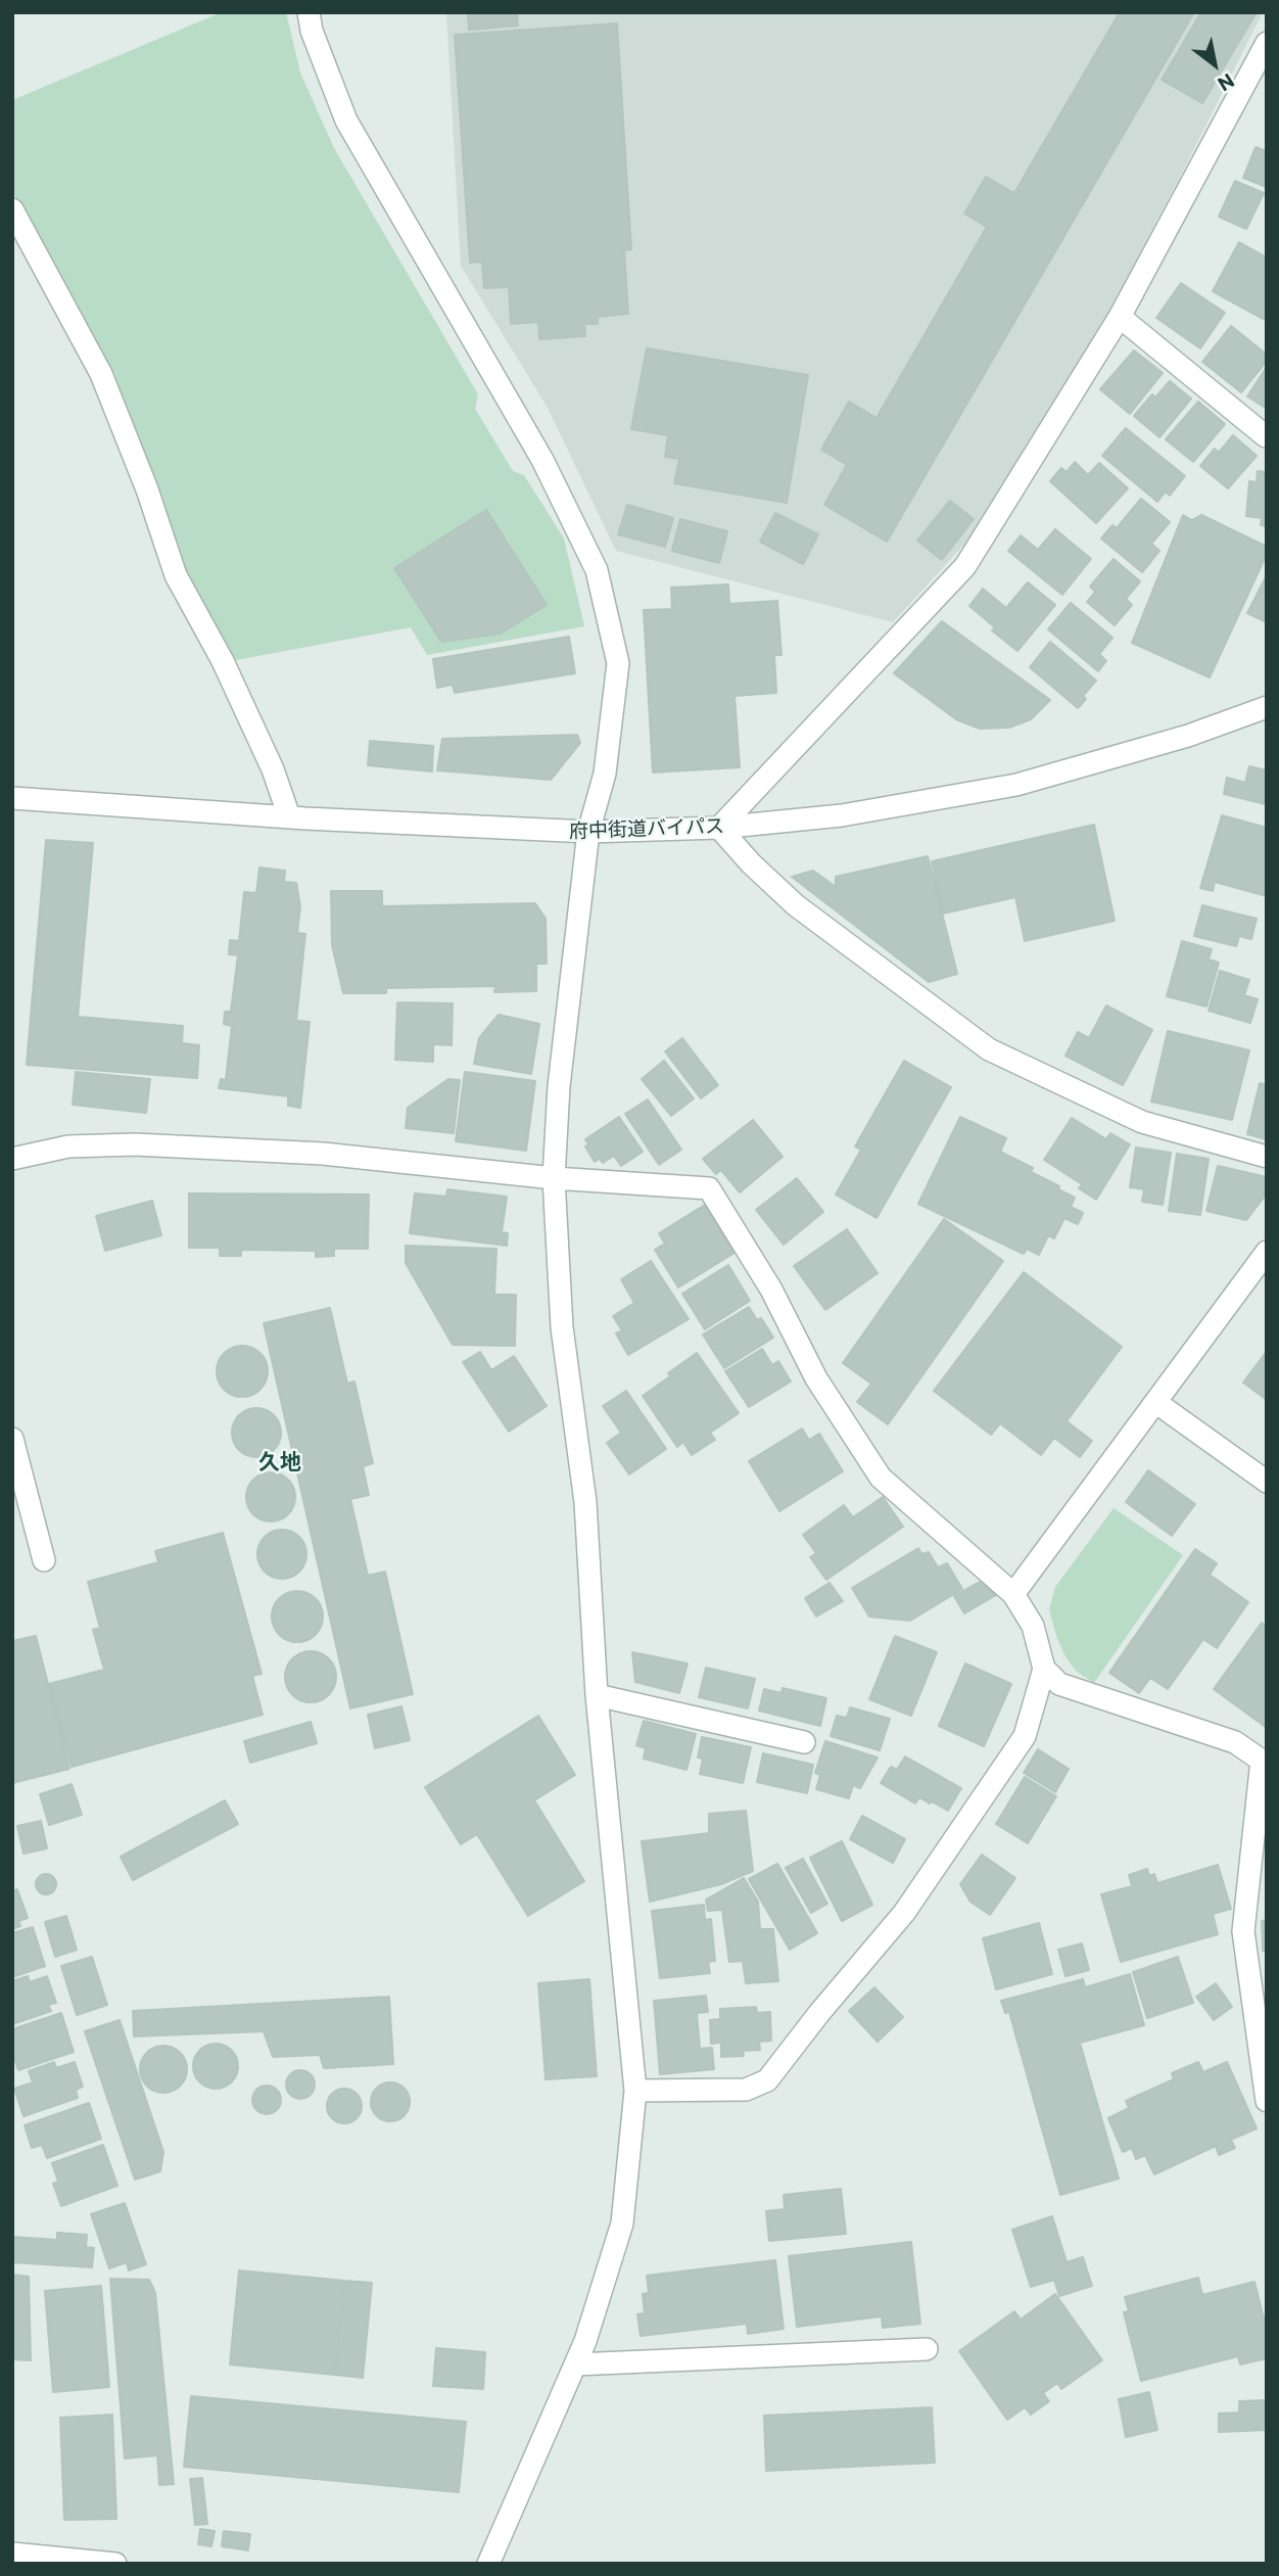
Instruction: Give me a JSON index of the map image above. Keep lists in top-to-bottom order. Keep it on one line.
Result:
{"streets":{"street":["府中街道バイパス"]},"districts":["久地"],"north":"bottom right"}
